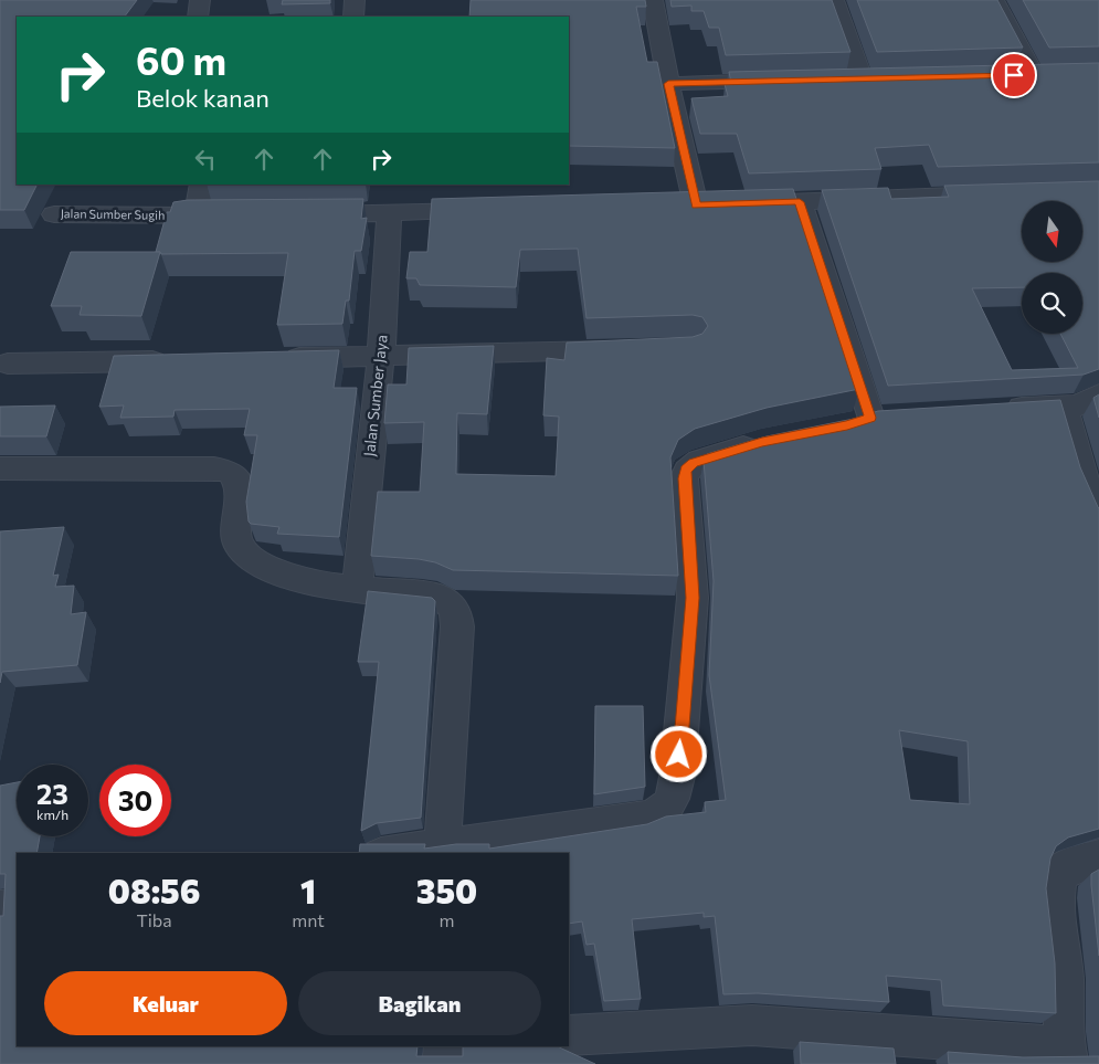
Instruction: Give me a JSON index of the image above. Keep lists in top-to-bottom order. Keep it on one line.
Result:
{"streets":{"street":["Jalan Sumber Sugih","Jalan Sumber Jaya"]},"north":"bottom","page":{"turn":["60 m","Belok kanan"],"speed":"23 km/h","limit":"30","eta":["08:56","Tiba","1","mnt","350","m"],"buttons":["Keluar","Bagikan"]}}
